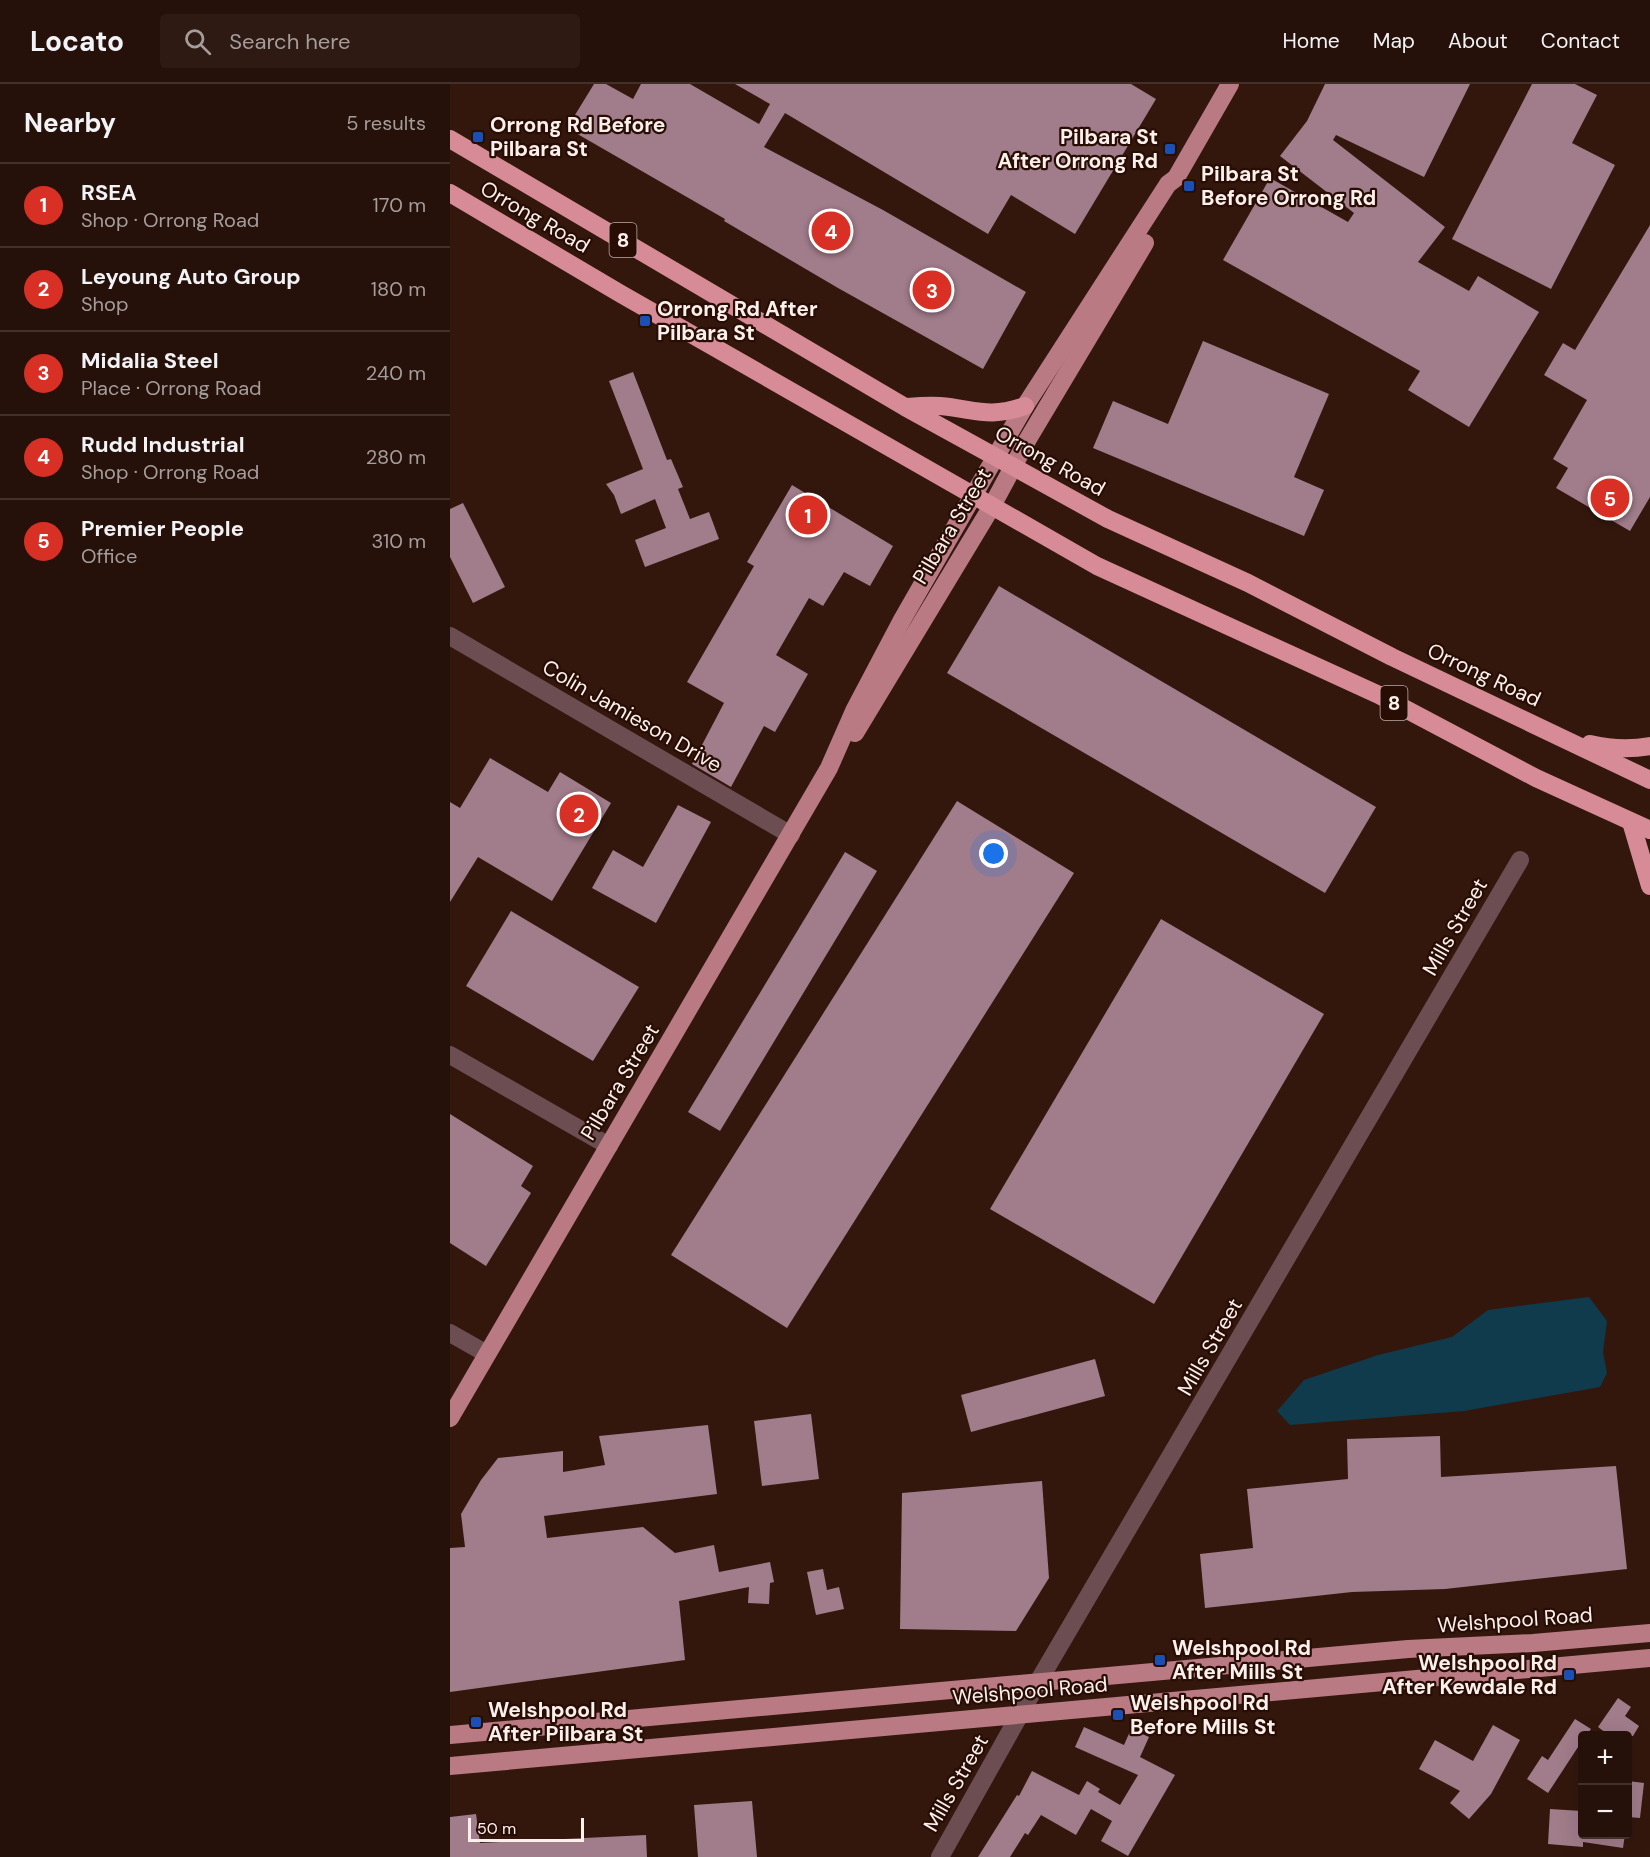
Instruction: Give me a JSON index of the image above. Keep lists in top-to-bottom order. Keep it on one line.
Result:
{"streets":{"highway":["Orrong Road","8"],"main road":["Pilbara Street","Welshpool Road"],"street":["Colin Jamieson Drive","Mills Street"]},"crossings":[["Orrong Road","Pilbara Street"],["Pilbara Street","Colin Jamieson Drive"],["Mills Street","Welshpool Road"]],"places":{"transit":["Orrong Rd Before Pilbara St","Pilbara St After Orrong Rd","Pilbara St Before Orrong Rd","Orrong Rd After Pilbara St","Welshpool Rd After Mills St","Welshpool Rd After Kewdale Rd","Welshpool Rd Before Mills St","Welshpool Rd After Pilbara St"]},"scale_bar":"50 m","page":{"header":"Locato","search":"Search here","nav":["Home","Map","About","Contact"],"heading":["Nearby","5 results"],"list":[{"mark":"1","name":"RSEA","note":"Shop · Orrong Road","value":"170 m"},{"mark":"2","name":"Leyoung Auto Group","note":"Shop","value":"180 m"},{"mark":"3","name":"Midalia Steel","note":"Place · Orrong Road","value":"240 m"},{"mark":"4","name":"Rudd Industrial","note":"Shop · Orrong Road","value":"280 m"},{"mark":"5","name":"Premier People","note":"Office","value":"310 m"}],"pins":["4","3","5","1","2"],"map_buttons":["+","−"],"scale":"50 m"}}
